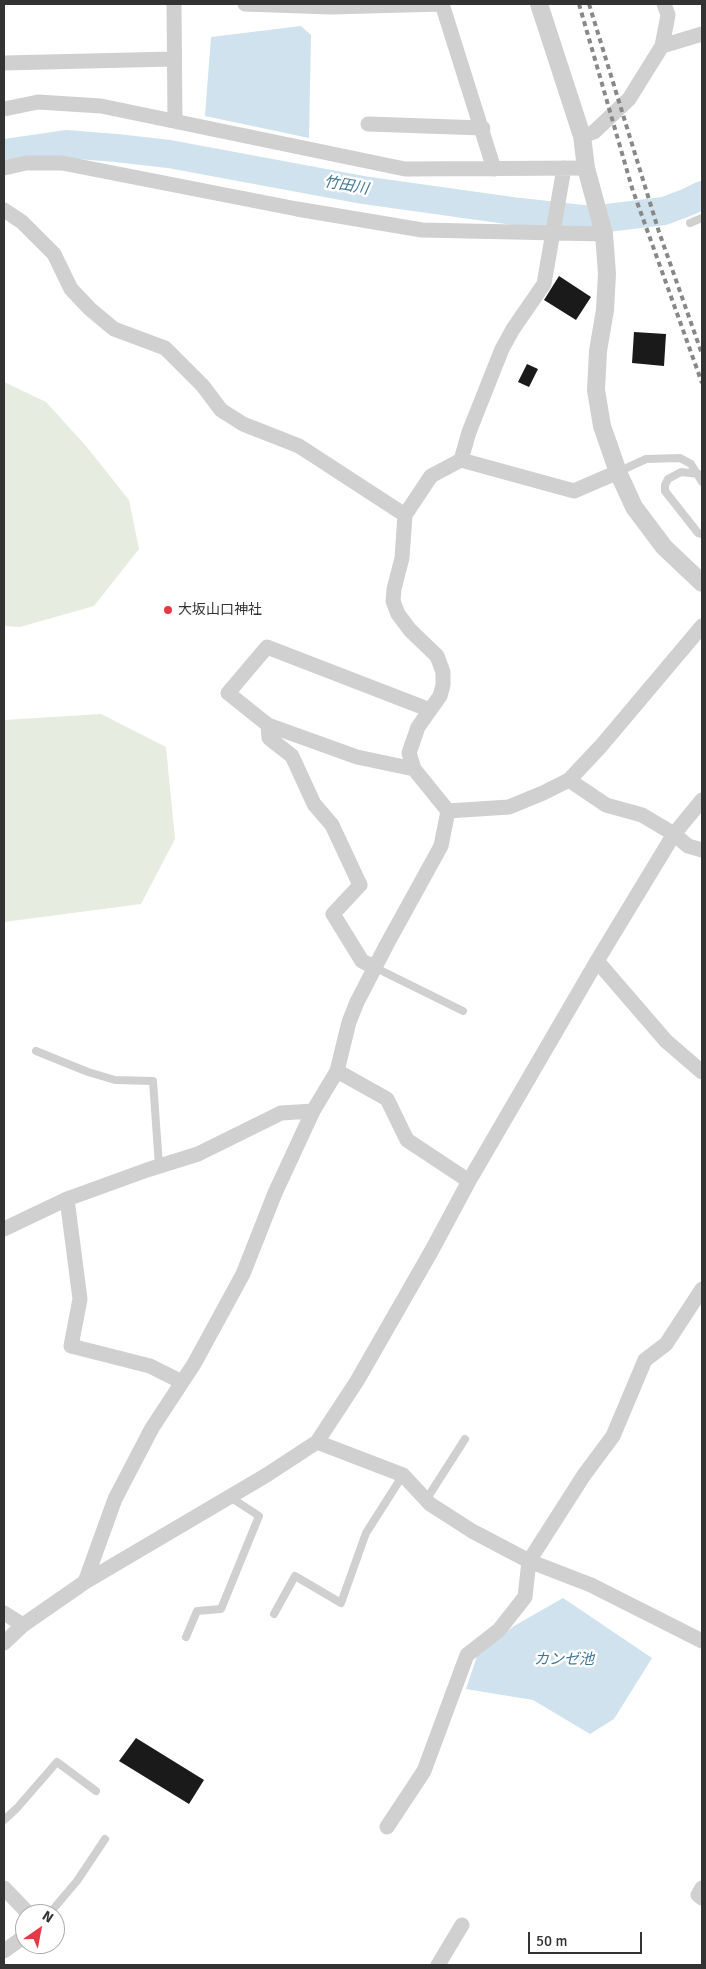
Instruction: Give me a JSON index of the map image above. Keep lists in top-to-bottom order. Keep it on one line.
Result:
{"water":["竹田川","カンゼ池"],"places":["大坂山口神社"],"scale_bar":"50 m","north":"top right"}
